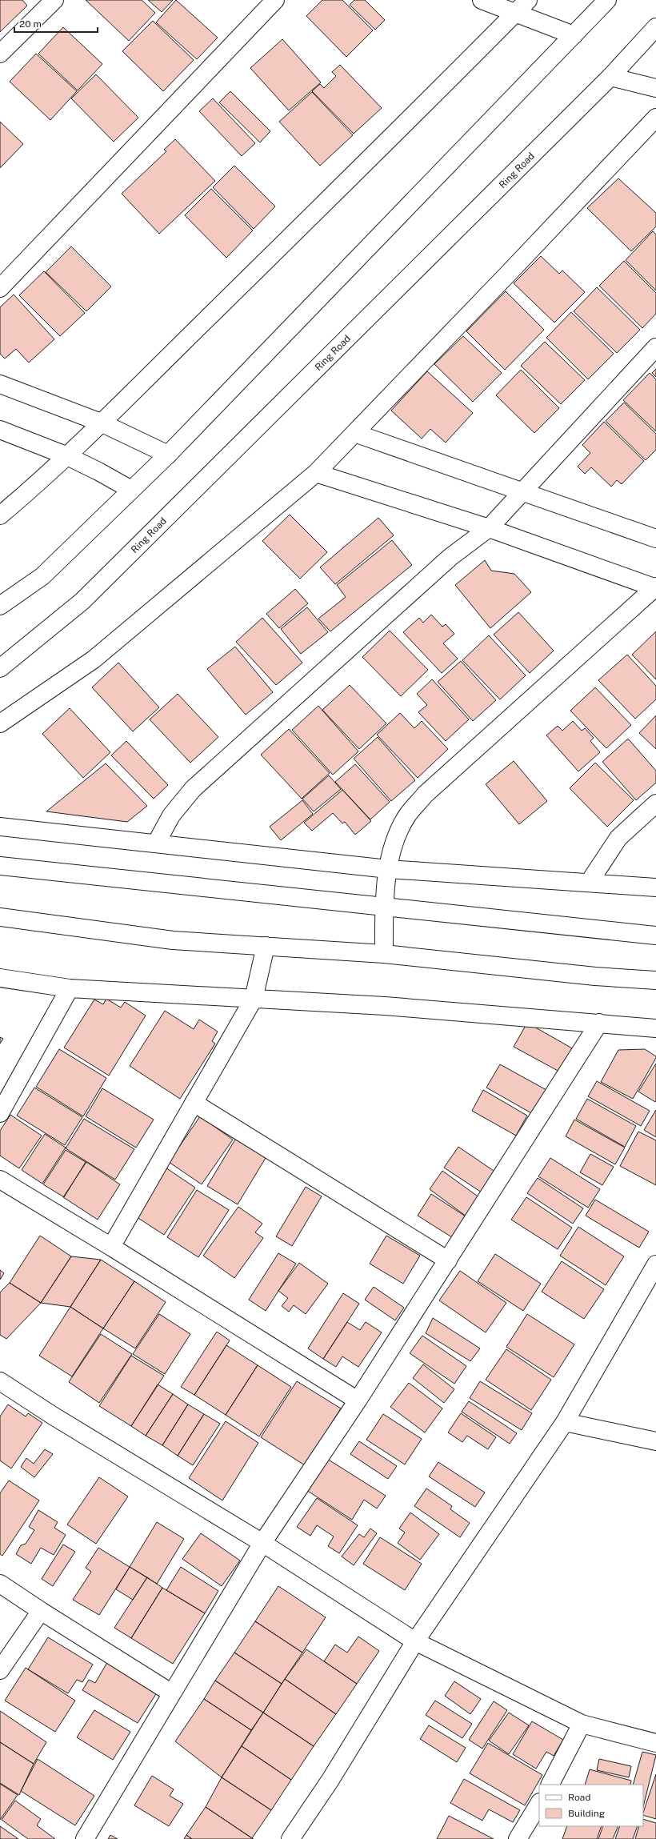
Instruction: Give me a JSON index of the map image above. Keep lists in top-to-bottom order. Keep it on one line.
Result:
{"streets":{"street":["Ring Road"]},"legend":["Road","Building"],"scale_bar":"20 m"}
